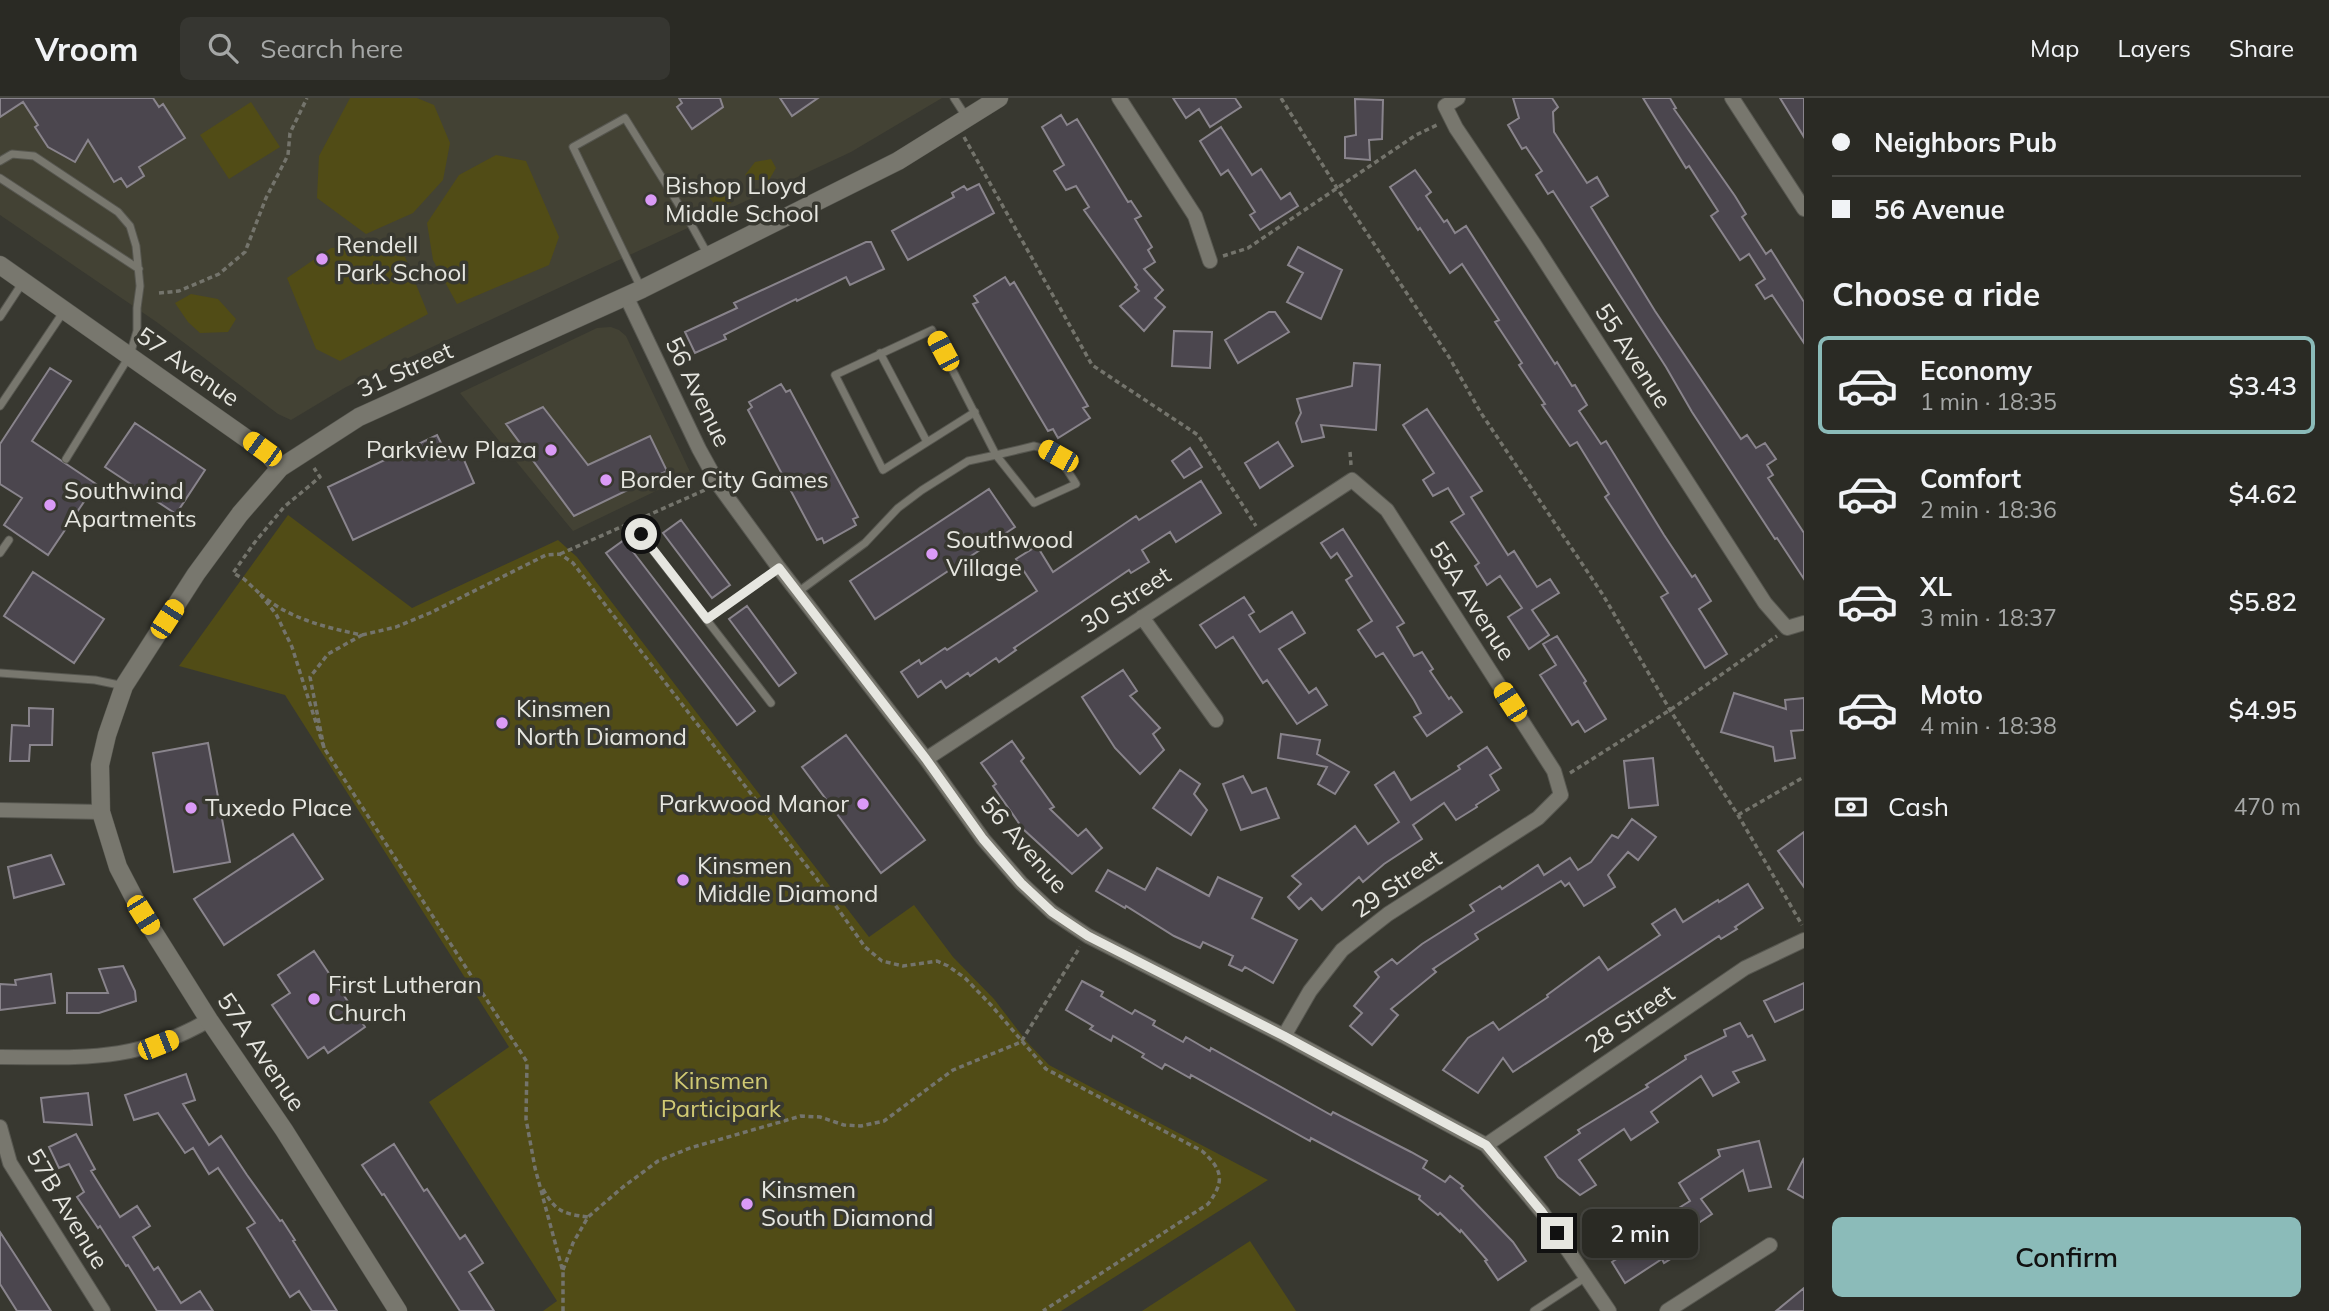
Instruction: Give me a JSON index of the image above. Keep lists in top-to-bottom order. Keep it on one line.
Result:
{"streets":{"street":["55 Avenue","57 Avenue","31 Street","56 Avenue","30 Street","55A Avenue","29 Street","28 Street","57A Avenue","57B Avenue"]},"crossings":[["57 Avenue","31 Street"],["31 Street","56 Avenue"],["31 Street","57A Avenue"],["56 Avenue","30 Street"],["56 Avenue","29 Street"],["56 Avenue","28 Street"],["30 Street","55A Avenue"],["55A Avenue","29 Street"]],"parks":["Kinsmen Participark"],"places":["Bishop Lloyd Middle School","Rendell Park School","Parkview Plaza","Border City Games","Southwind Apartments","Southwood Village","Kinsmen North Diamond","Parkwood Manor","Tuxedo Place","Kinsmen Middle Diamond","First Lutheran Church","Kinsmen South Diamond"],"page":{"header":"Vroom","search":"Search here","nav":["Map","Layers","Share"],"banner":["Neighbors Pub","56 Avenue"],"heading":"Choose a ride","list":[{"name":"Economy","note":"1 min · 18:35","value":"$3.43"},{"name":"Comfort","note":"2 min · 18:36","value":"$4.62"},{"name":"XL","note":"3 min · 18:37","value":"$5.82"},{"name":"Moto","note":"4 min · 18:38","value":"$4.95"}],"pay":["Cash","470 m"],"buttons":"Confirm","bubble":"2 min"}}
